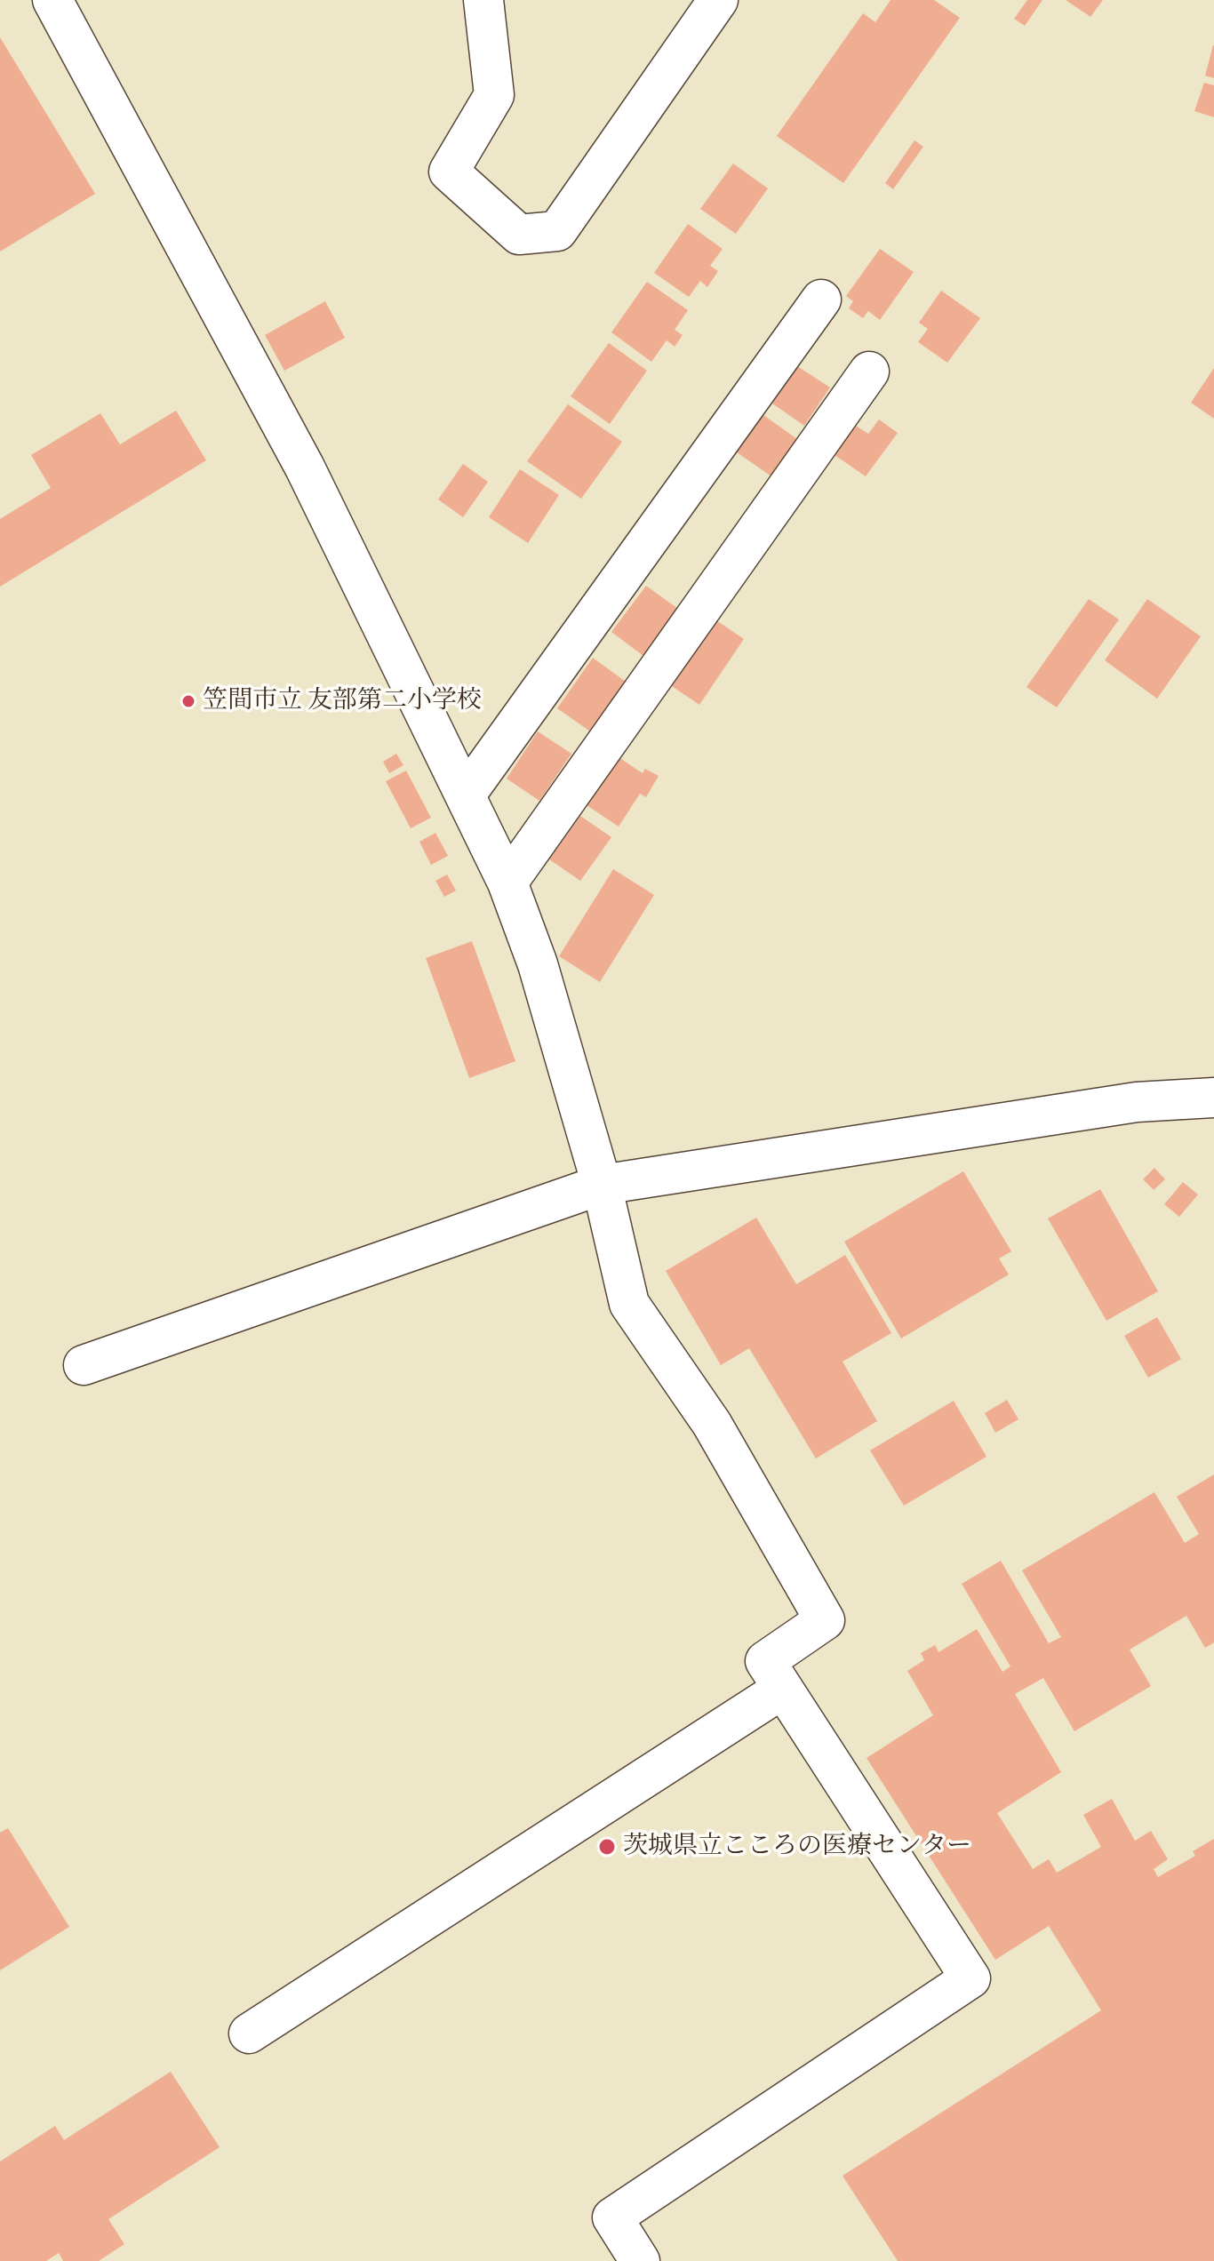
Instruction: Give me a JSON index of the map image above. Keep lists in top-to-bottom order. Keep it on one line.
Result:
{"places":["笠間市立 友部第二小学校","茨城県立こころの医療センター"]}
